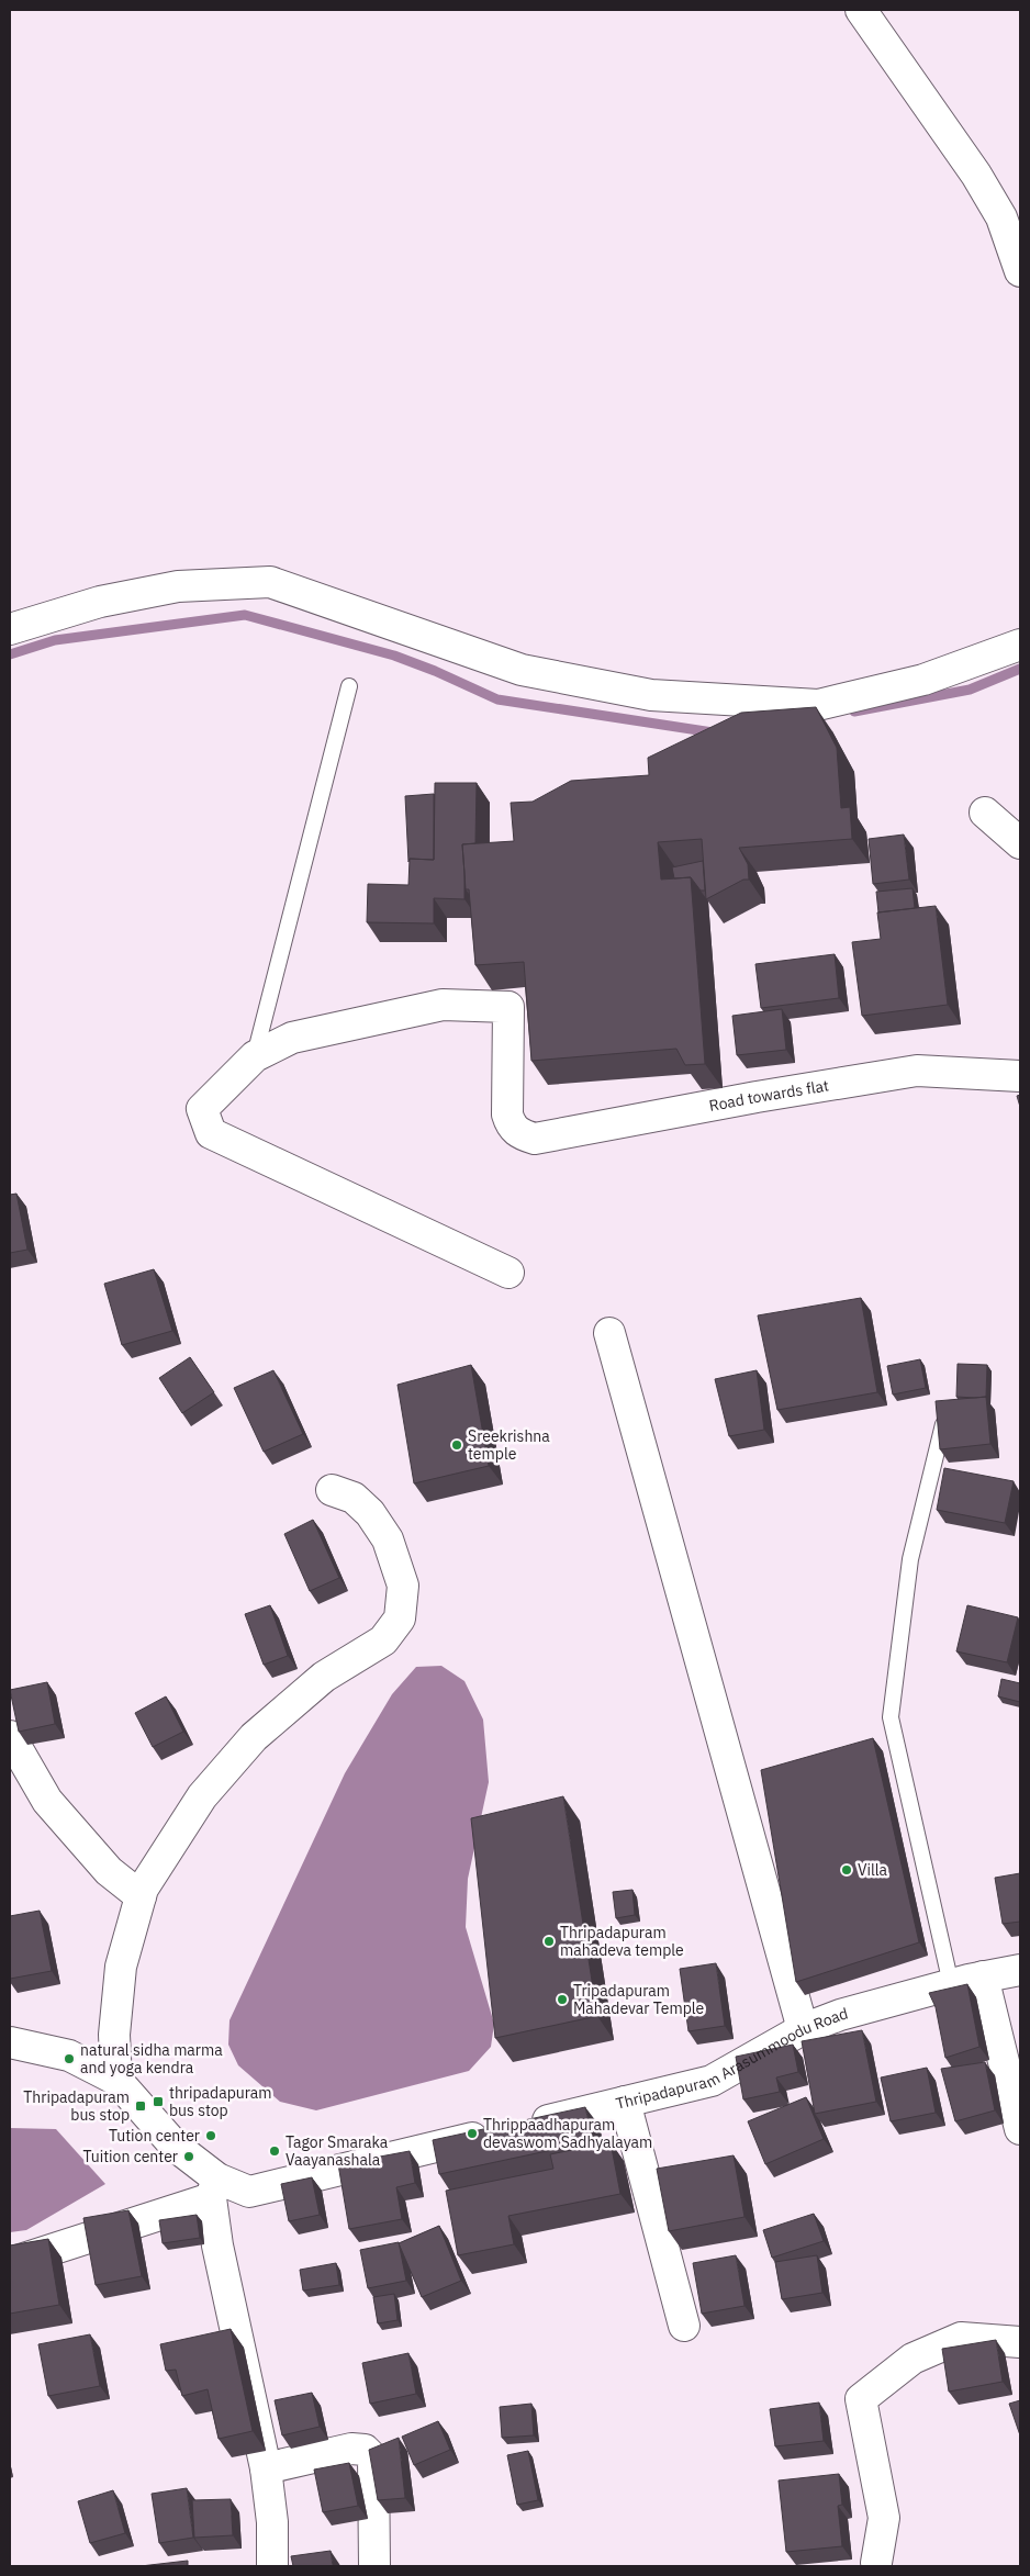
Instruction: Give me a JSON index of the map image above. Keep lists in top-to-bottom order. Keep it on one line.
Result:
{"streets":{"street":["Road towards flat","Thripadapuram Arasummoodu Road"]},"places":{"other":["Sreekrishna temple","Villa","Thripadapuram mahadeva temple","Tripadapuram Mahadevar Temple","natural sidha marma and yoga kendra","Thrippaadhapuram devaswom Sadhyalayam","Tution center","Tagor Smaraka Vaayanashala","Tuition center"],"transit":["thripadapuram bus stop","Thripadapuram bus stop"]}}
